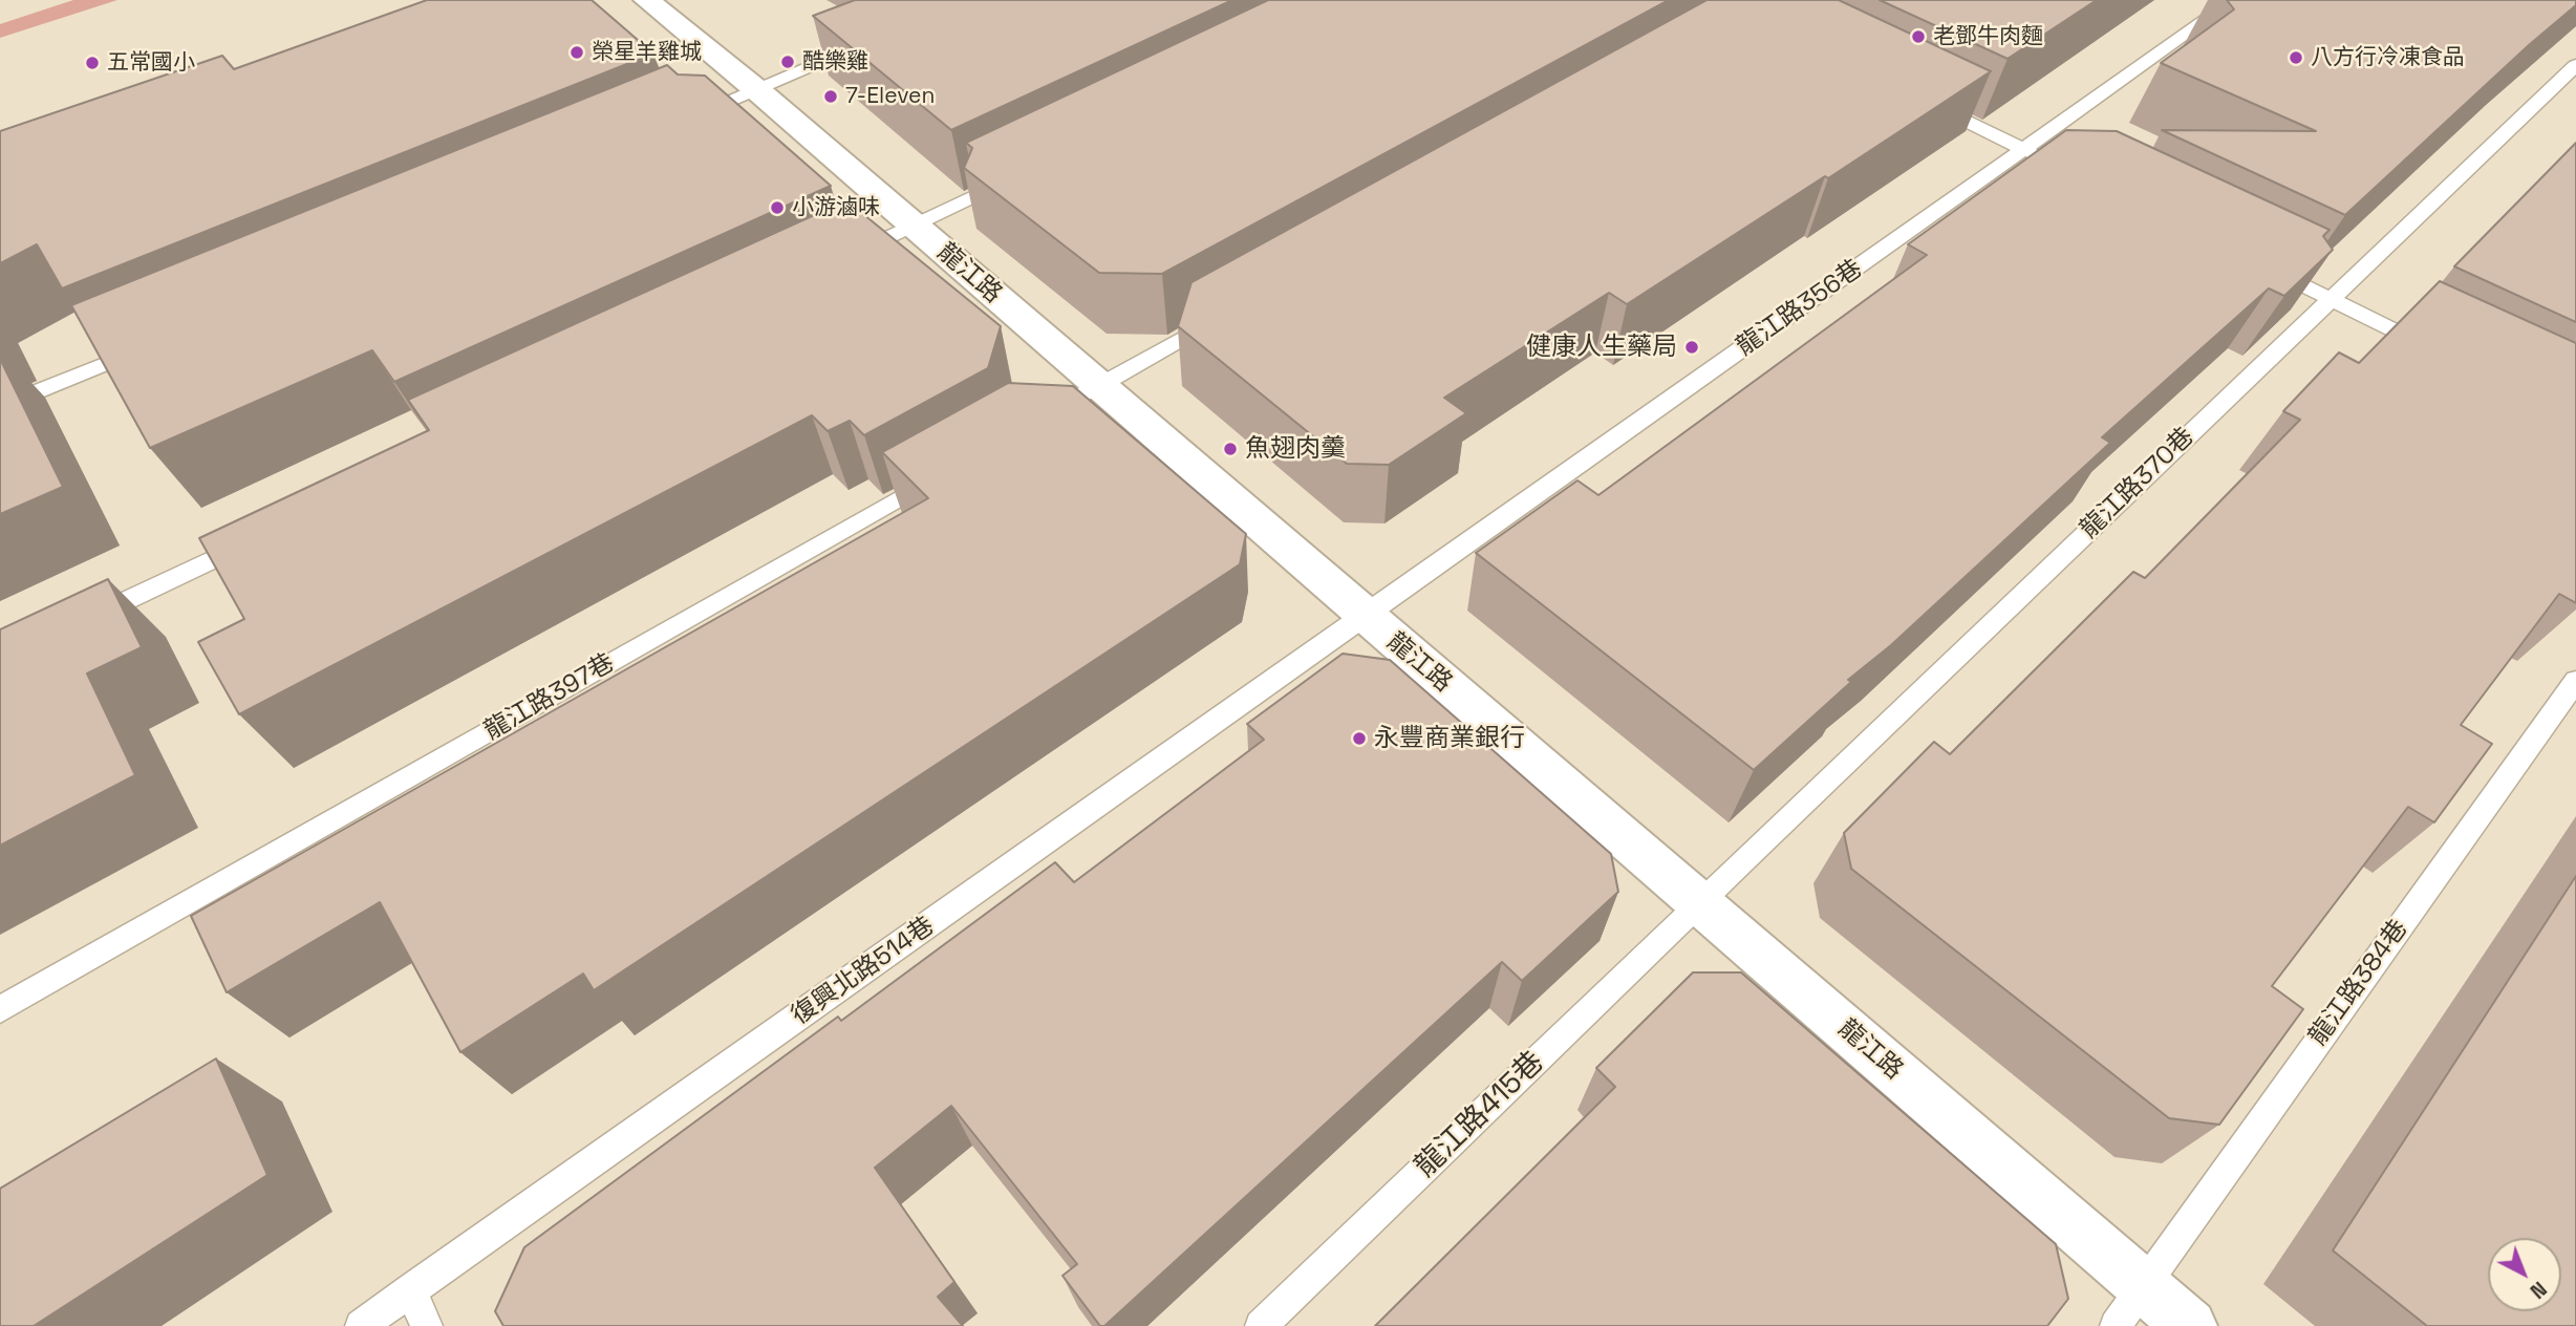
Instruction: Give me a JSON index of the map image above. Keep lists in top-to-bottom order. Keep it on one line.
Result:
{"streets":{"street":["龍江路"],"lane":["龍江路356巷","龍江路370巷","龍江路397巷","復興北路514巷","龍江路384巷","龍江路415巷"]},"crossings":[["龍江路","龍江路356巷"],["龍江路","龍江路370巷"],["龍江路","復興北路514巷"],["龍江路","龍江路384巷"],["龍江路","龍江路415巷"],["龍江路356巷","復興北路514巷"],["龍江路370巷","龍江路415巷"]],"places":["老鄧牛肉麵","榮星羊雞城","八方行冷凍食品","酷樂雞","五常國小","7-Eleven","小游滷味","健康人生藥局","魚翅肉羹","永豐商業銀行"],"north":"bottom right"}
